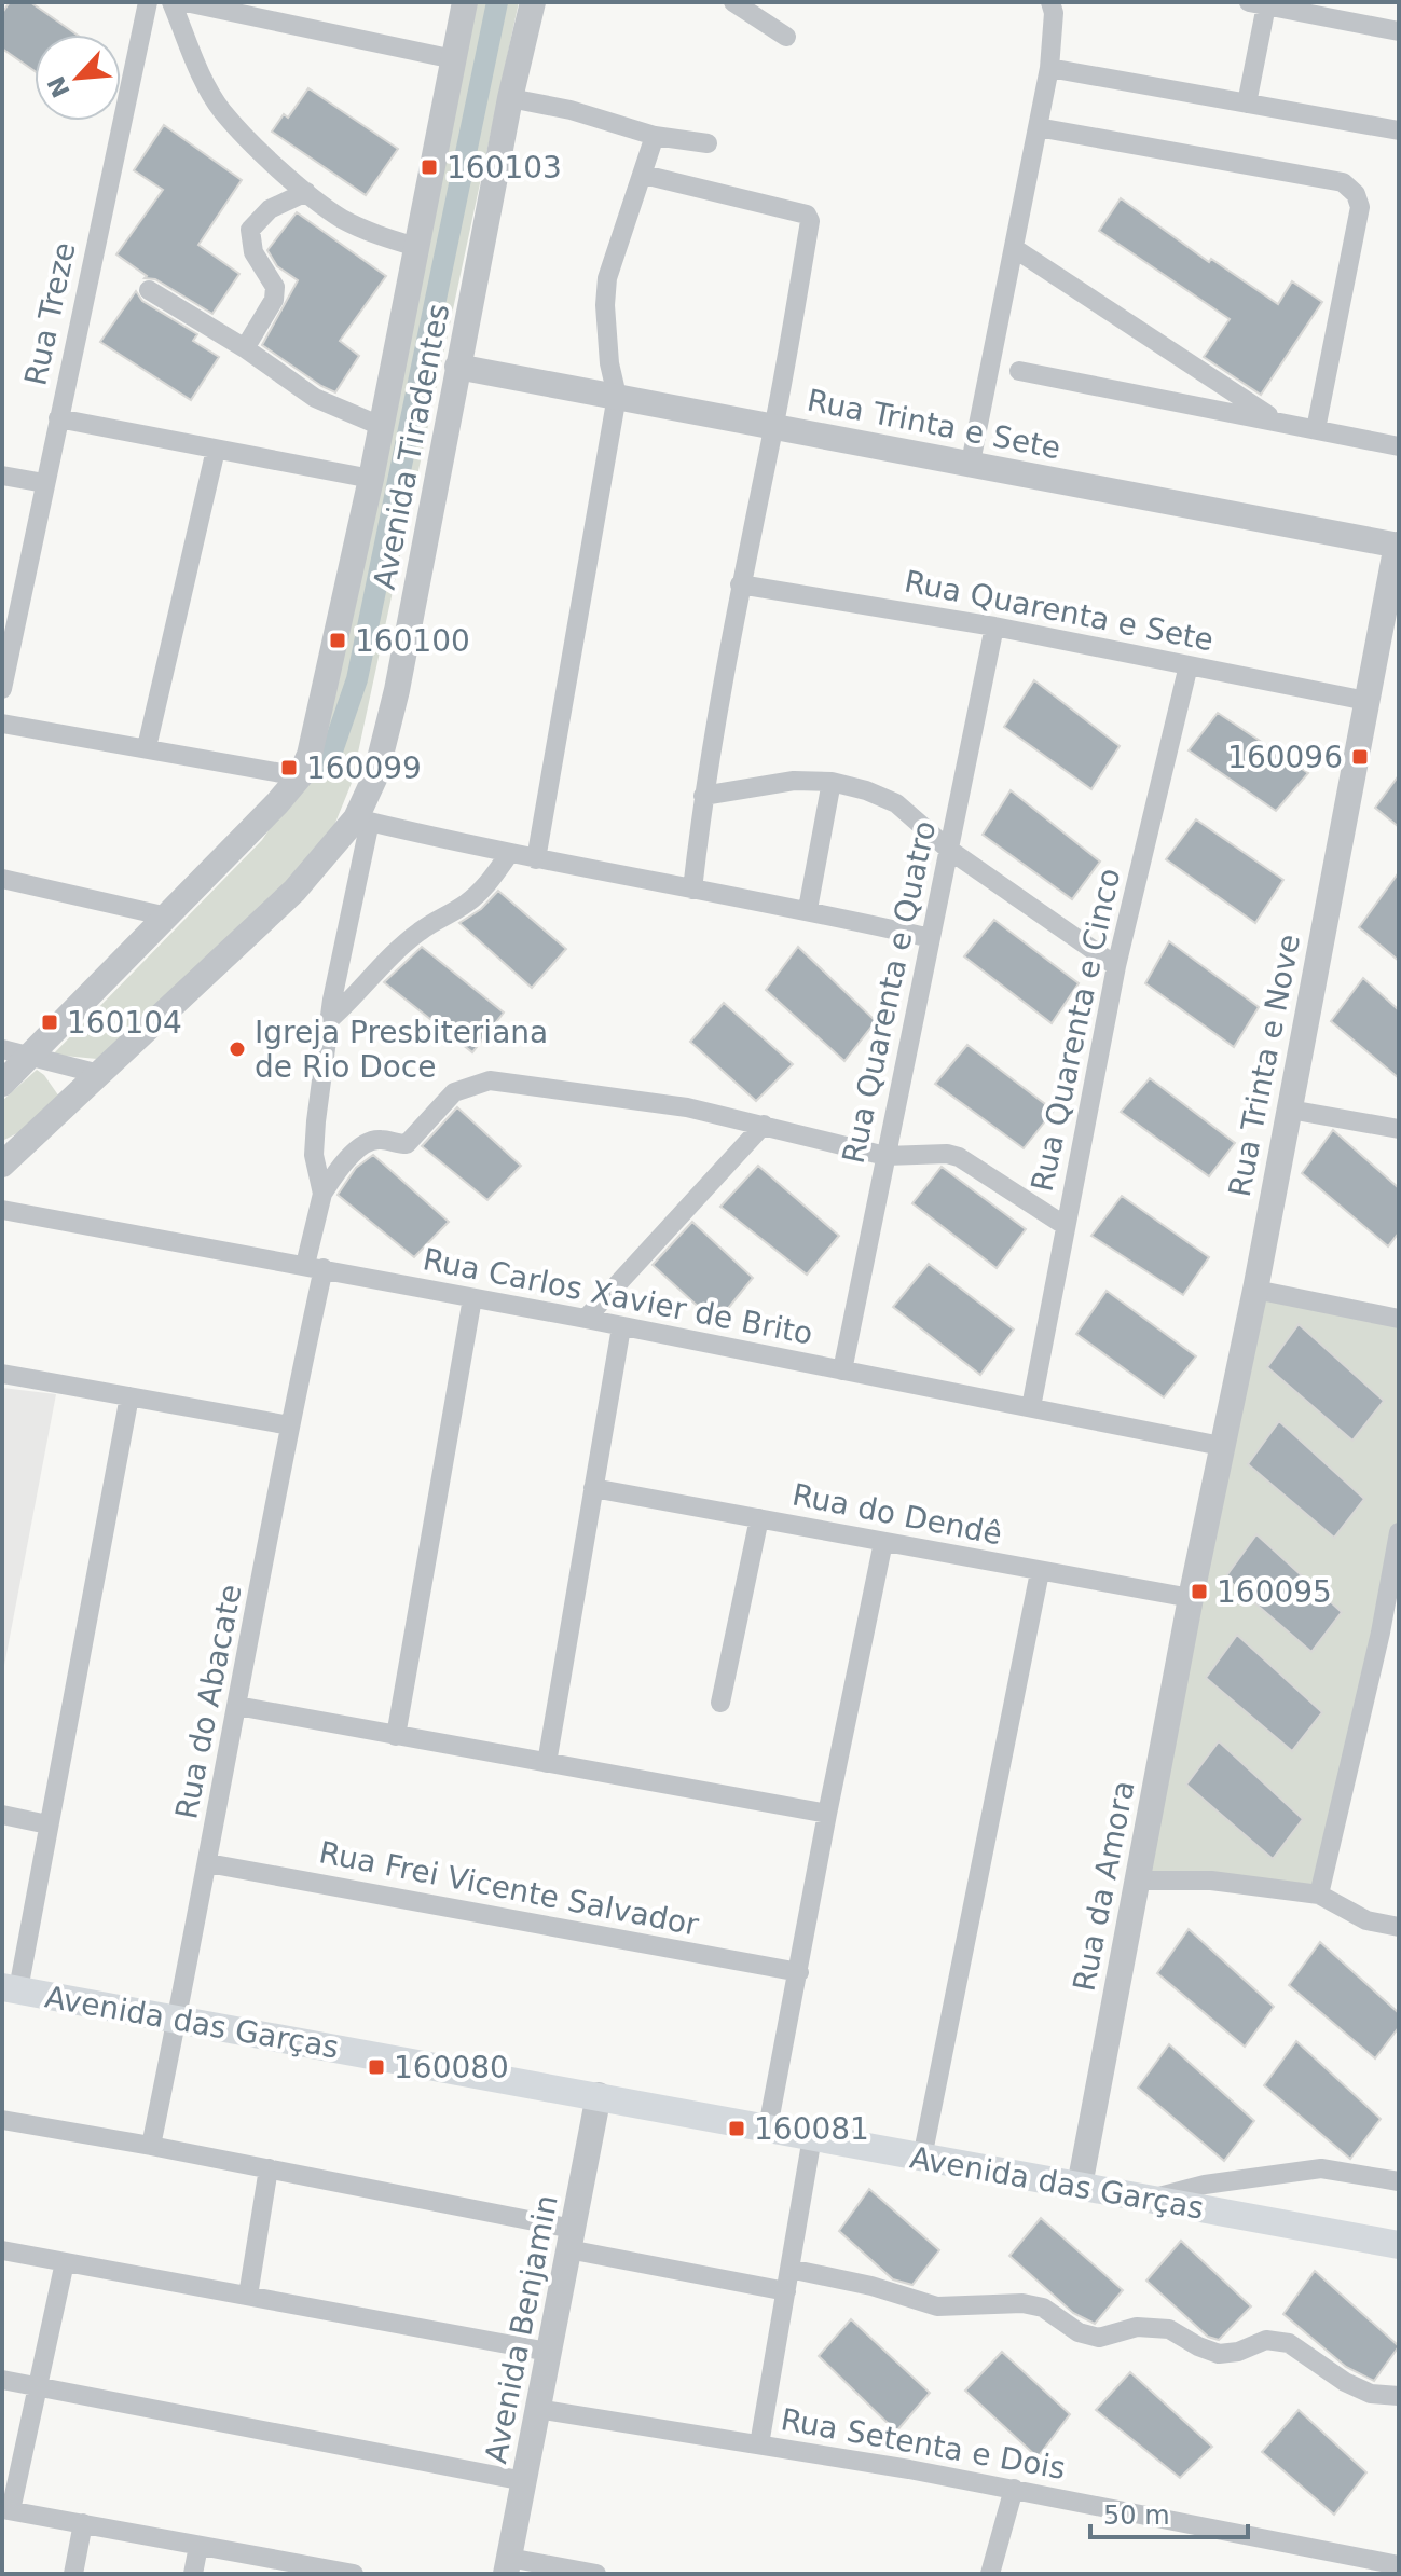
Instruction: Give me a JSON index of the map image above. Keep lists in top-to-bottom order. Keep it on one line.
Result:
{"streets":{"main road":["Avenida das Garças"],"street":["Rua Treze","Rua Trinta e Sete","Avenida Tiradentes","Rua Quarenta e Sete","Rua Quarenta e Quatro","Rua Quarenta e Cinco","Rua Trinta e Nove","Rua Carlos Xavier de Brito","Rua do Dendê","Rua do Abacate","Rua da Amora","Rua Frei Vicente Salvador","Avenida Benjamin","Rua Setenta e Dois"]},"crossings":[["Rua Trinta e Sete","Avenida Tiradentes"],["Rua Trinta e Sete","Rua Trinta e Nove"],["Rua Quarenta e Sete","Rua Quarenta e Quatro"],["Rua Quarenta e Sete","Rua Quarenta e Cinco"],["Rua Quarenta e Sete","Rua Trinta e Nove"],["Rua Quarenta e Quatro","Rua Carlos Xavier de Brito"],["Rua Quarenta e Cinco","Rua Carlos Xavier de Brito"],["Rua Trinta e Nove","Rua Carlos Xavier de Brito"],["Rua Trinta e Nove","Rua do Dendê"],["Rua Trinta e Nove","Rua da Amora"],["Rua Carlos Xavier de Brito","Rua do Abacate"],["Rua do Dendê","Rua da Amora"],["Rua do Abacate","Rua Frei Vicente Salvador"],["Rua do Abacate","Avenida das Garças"],["Rua da Amora","Avenida das Garças"],["Avenida das Garças","Avenida Benjamin"],["Avenida Benjamin","Rua Setenta e Dois"]],"places":{"transit":["160103","160100","160096","160099","160104","160095","160080","160081"],"other":["Igreja Presbiteriana de Rio Doce"]},"scale_bar":"50 m","north":"bottom left"}
